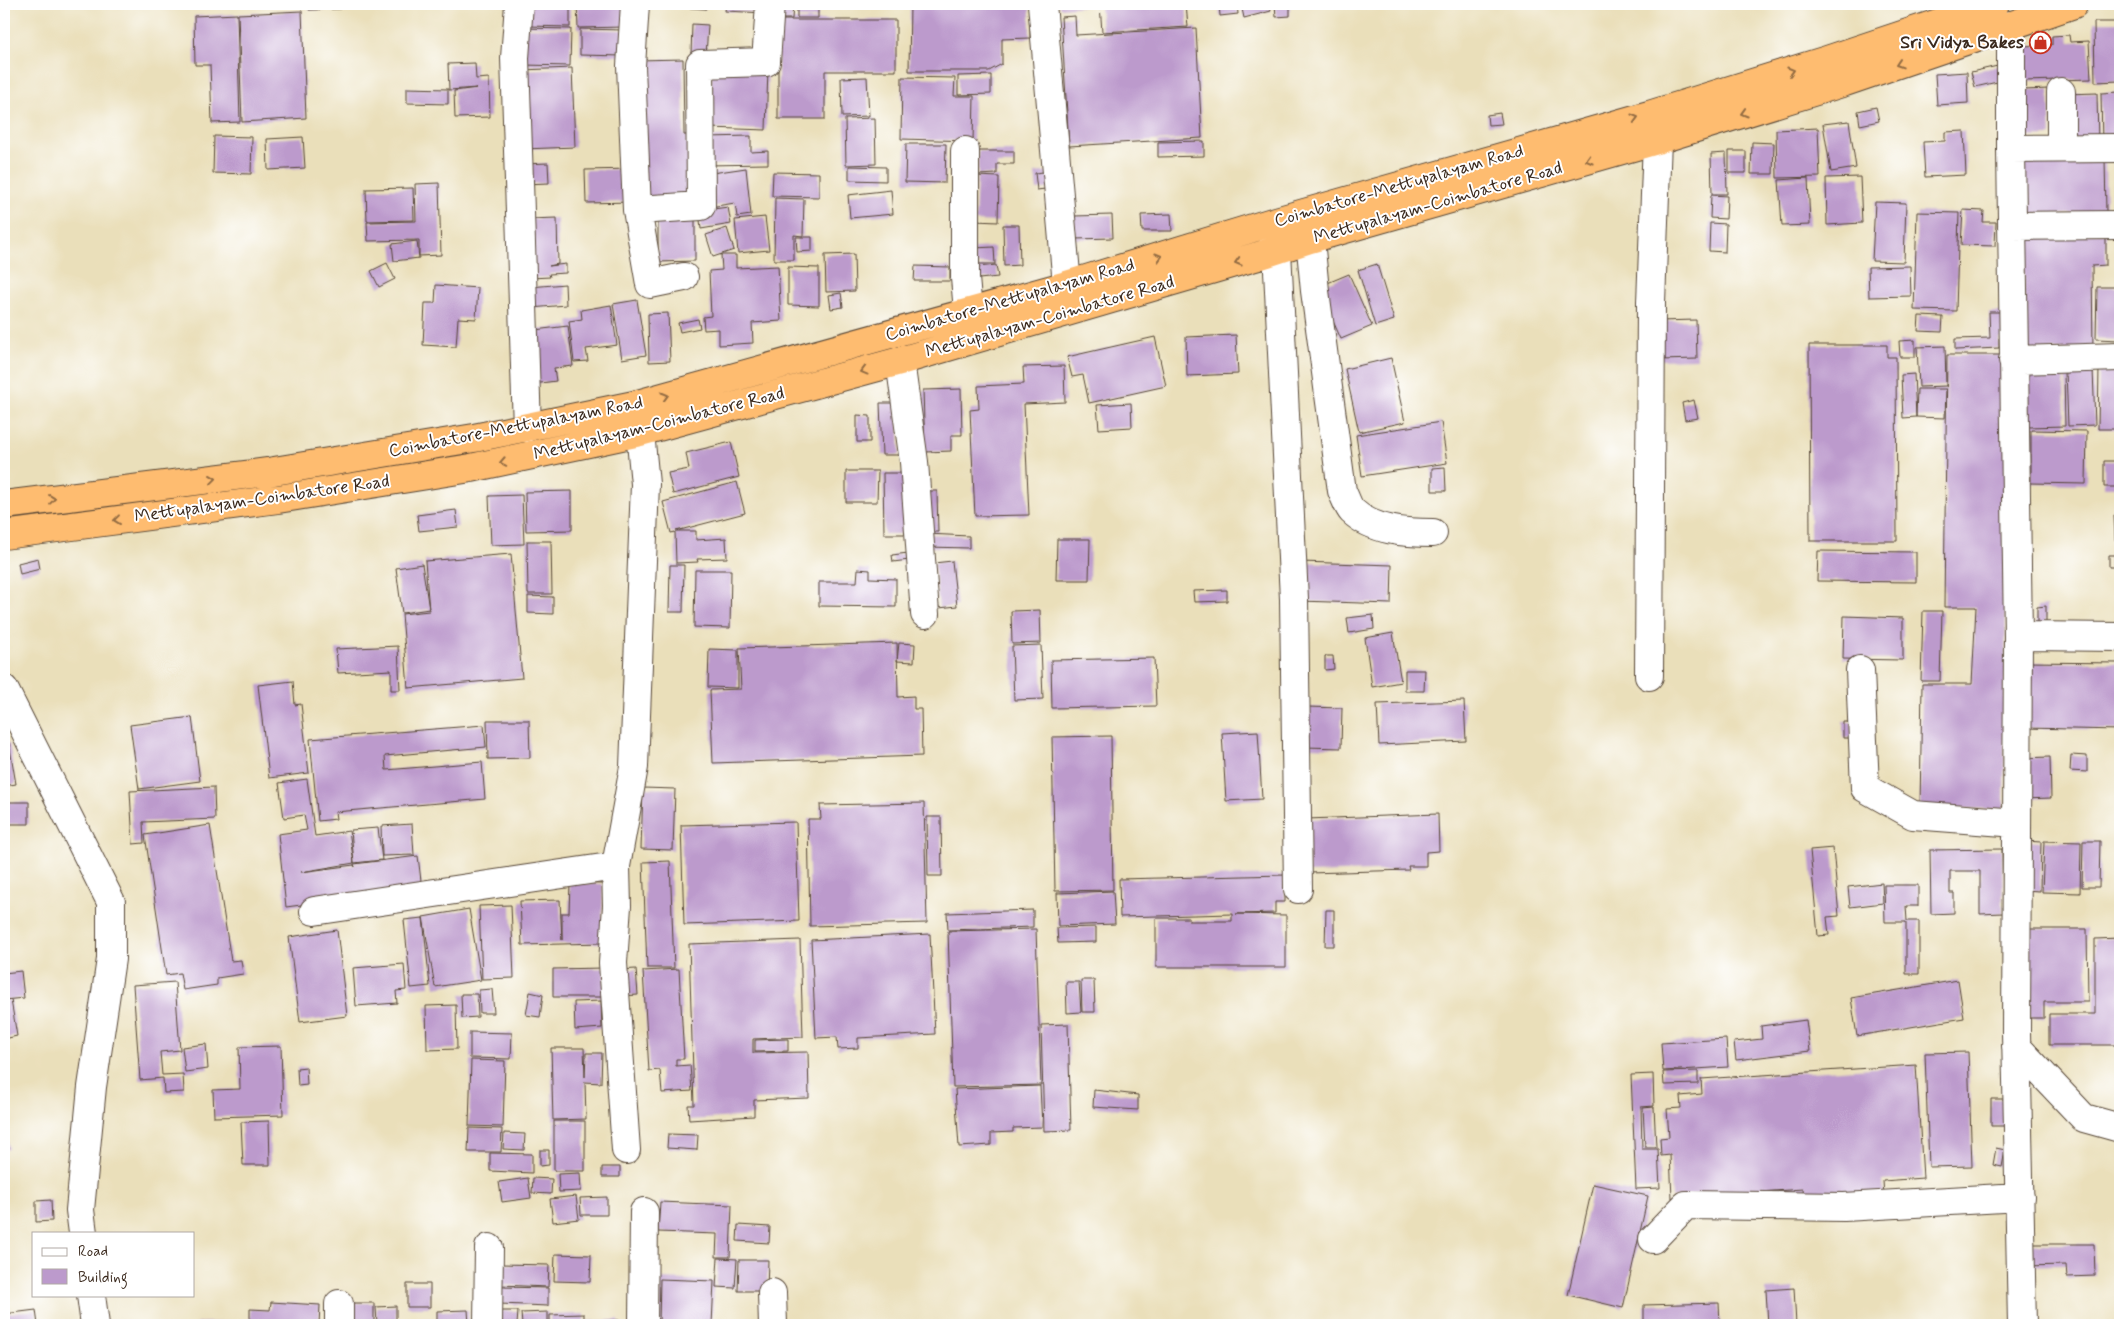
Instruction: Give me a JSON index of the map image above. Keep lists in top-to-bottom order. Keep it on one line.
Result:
{"streets":{"highway":["Coimbatore-Mettupalayam Road","Mettupalayam-Coimbatore Road"]},"crossings":[["Coimbatore-Mettupalayam Road","Mettupalayam-Coimbatore Road"]],"one_way":["Coimbatore-Mettupalayam Road","Mettupalayam-Coimbatore Road"],"places":{"shop":["Sri Vidya Bakes"]},"legend":["Road","Building"]}
